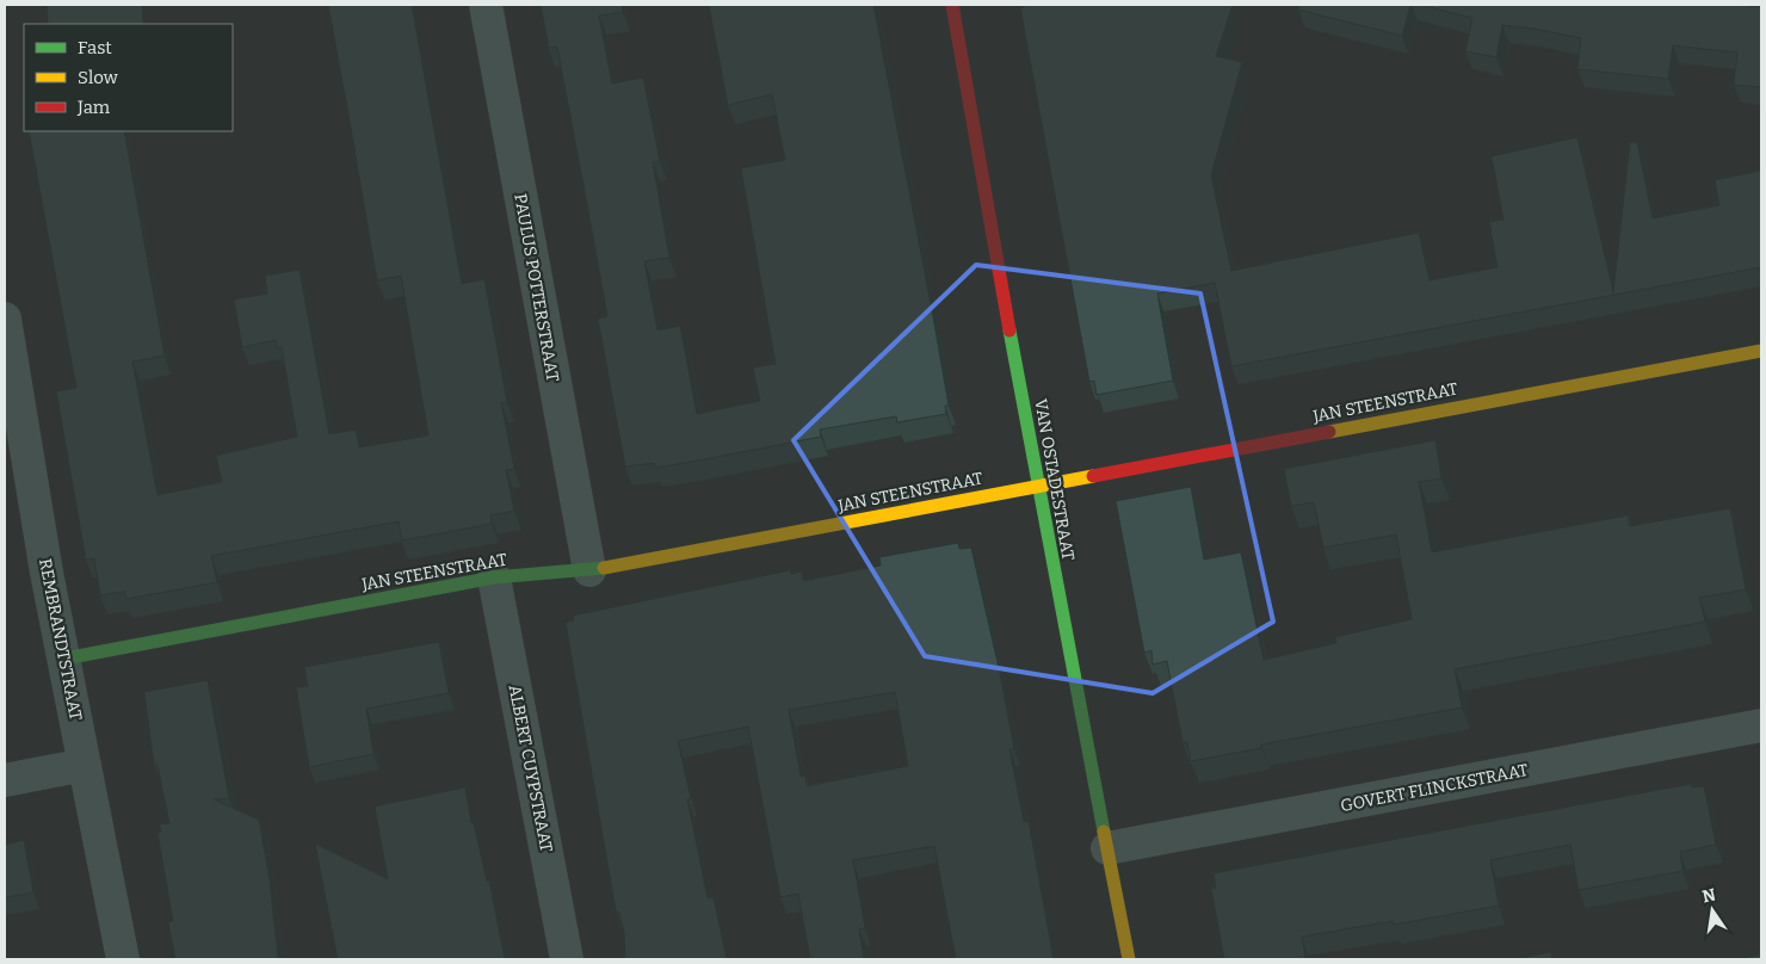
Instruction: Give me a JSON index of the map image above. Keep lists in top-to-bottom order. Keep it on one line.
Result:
{"streets":{"street":["PAULUS POTTERSTRAAT","JAN STEENSTRAAT","VAN OSTADESTRAAT","REMBRANDTSTRAAT","ALBERT CUYPSTRAAT","GOVERT FLINCKSTRAAT"]},"crossings":[["PAULUS POTTERSTRAAT","JAN STEENSTRAAT"],["JAN STEENSTRAAT","VAN OSTADESTRAAT"],["JAN STEENSTRAAT","REMBRANDTSTRAAT"],["JAN STEENSTRAAT","ALBERT CUYPSTRAAT"],["VAN OSTADESTRAAT","GOVERT FLINCKSTRAAT"]],"legend":["Fast","Slow","Jam"],"north":"top"}
